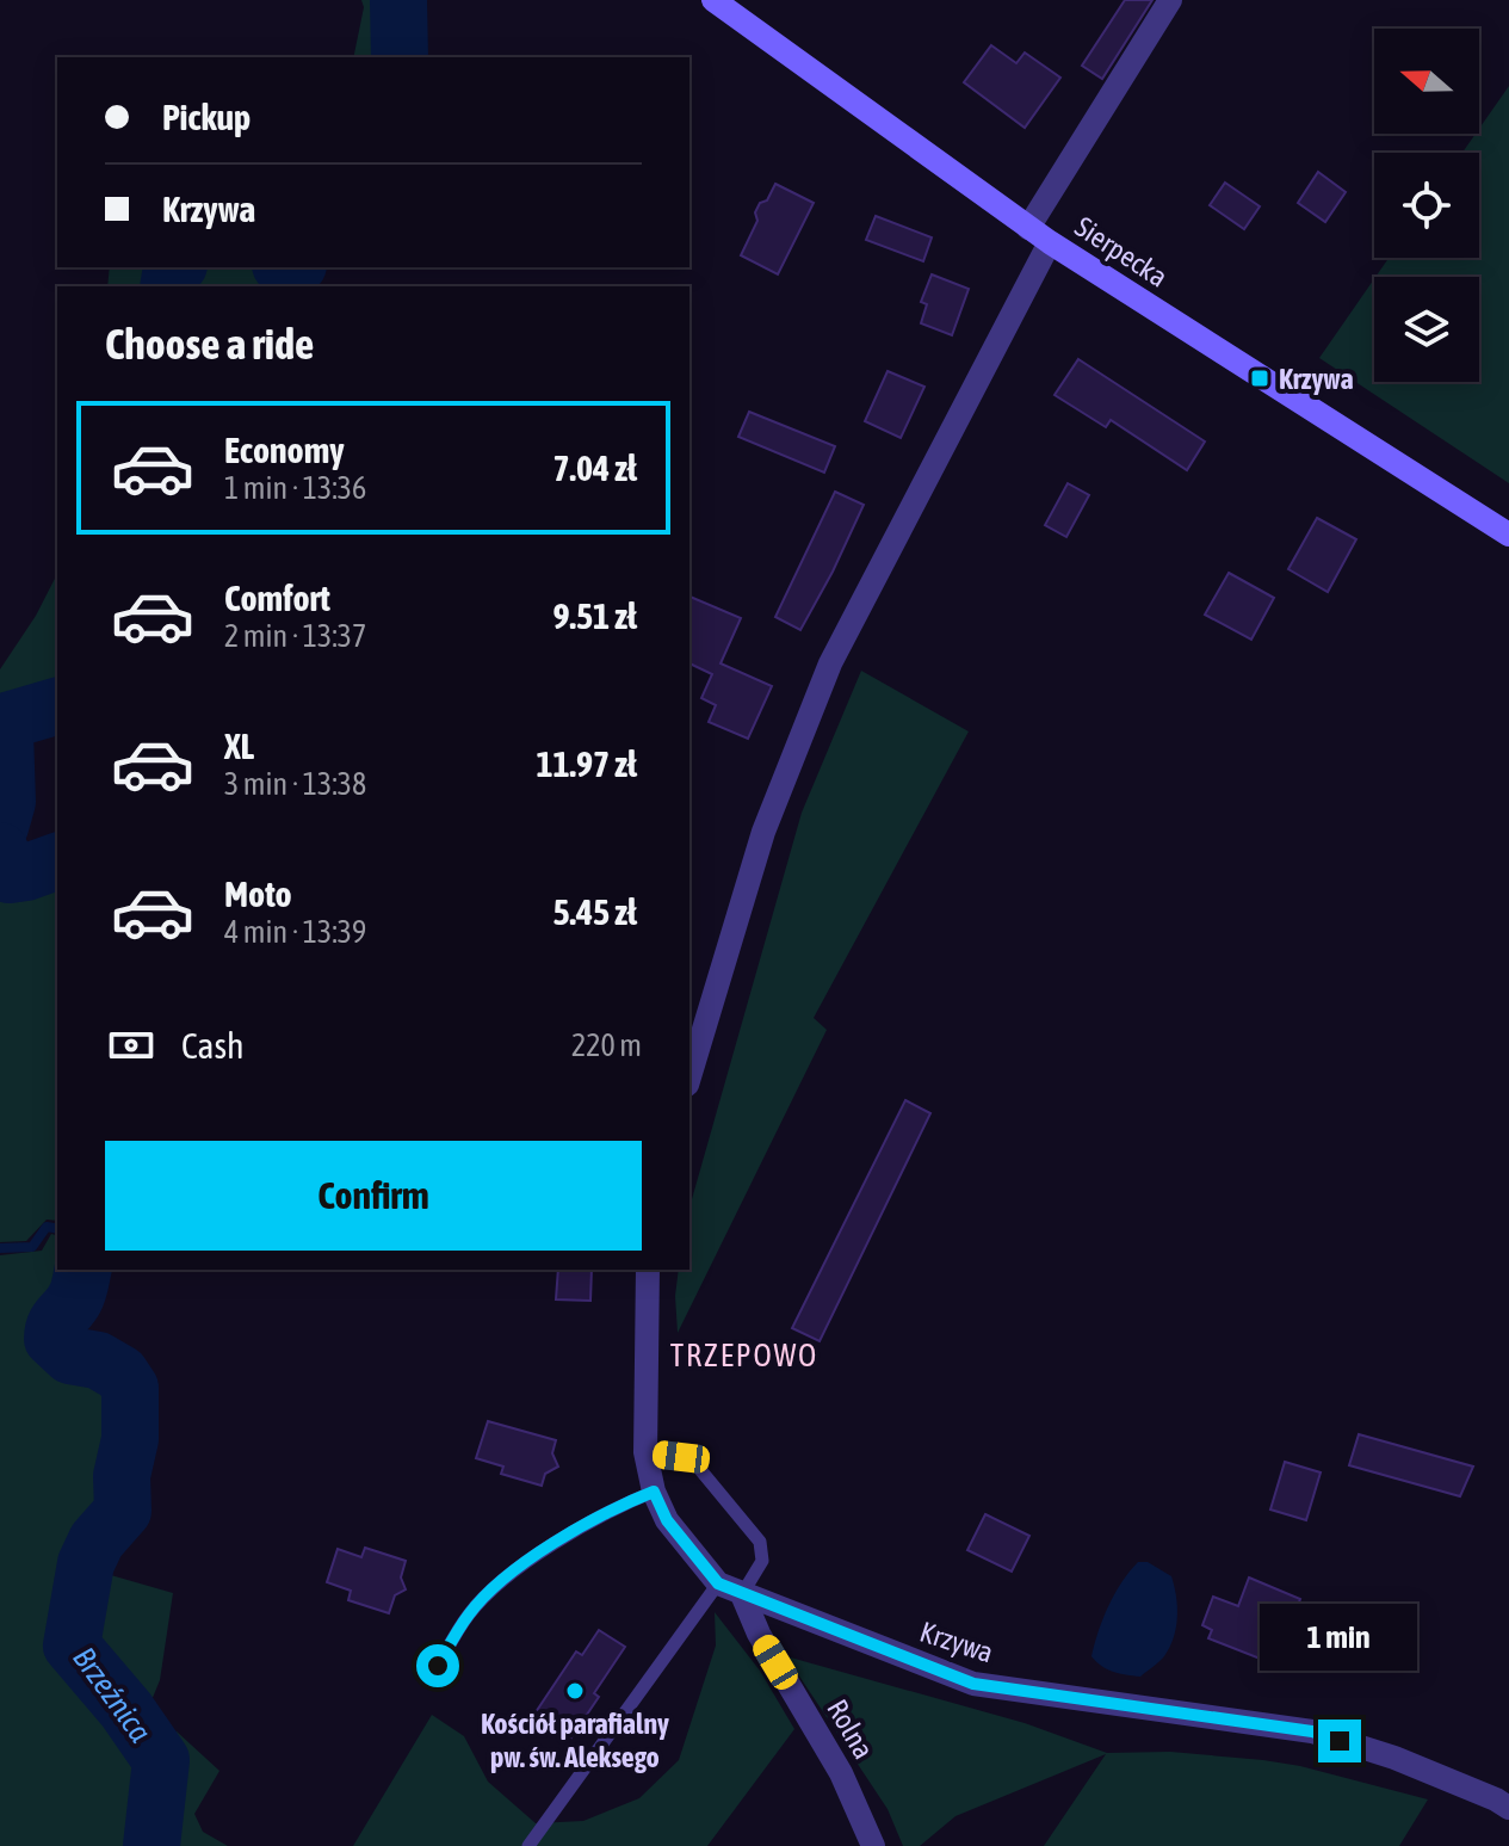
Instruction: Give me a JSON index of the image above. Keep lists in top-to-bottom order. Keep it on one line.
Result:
{"streets":{"street":["Sierpecka","Krzywa","Rolna"]},"crossings":[["Krzywa","Rolna"]],"districts":["TRZEPOWO"],"water":["Brzeźnica"],"places":{"transit":["Krzywa"],"other":["Kościół parafialny pw. św. Aleksego"]},"north":"left","page":{"banner":["Pickup","Krzywa"],"heading":"Choose a ride","list":[{"name":"Economy","note":"1 min · 13:36","value":"7.04 zł"},{"name":"Comfort","note":"2 min · 13:37","value":"9.51 zł"},{"name":"XL","note":"3 min · 13:38","value":"11.97 zł"},{"name":"Moto","note":"4 min · 13:39","value":"5.45 zł"}],"pay":["Cash","220 m"],"buttons":"Confirm","bubble":"1 min"}}
